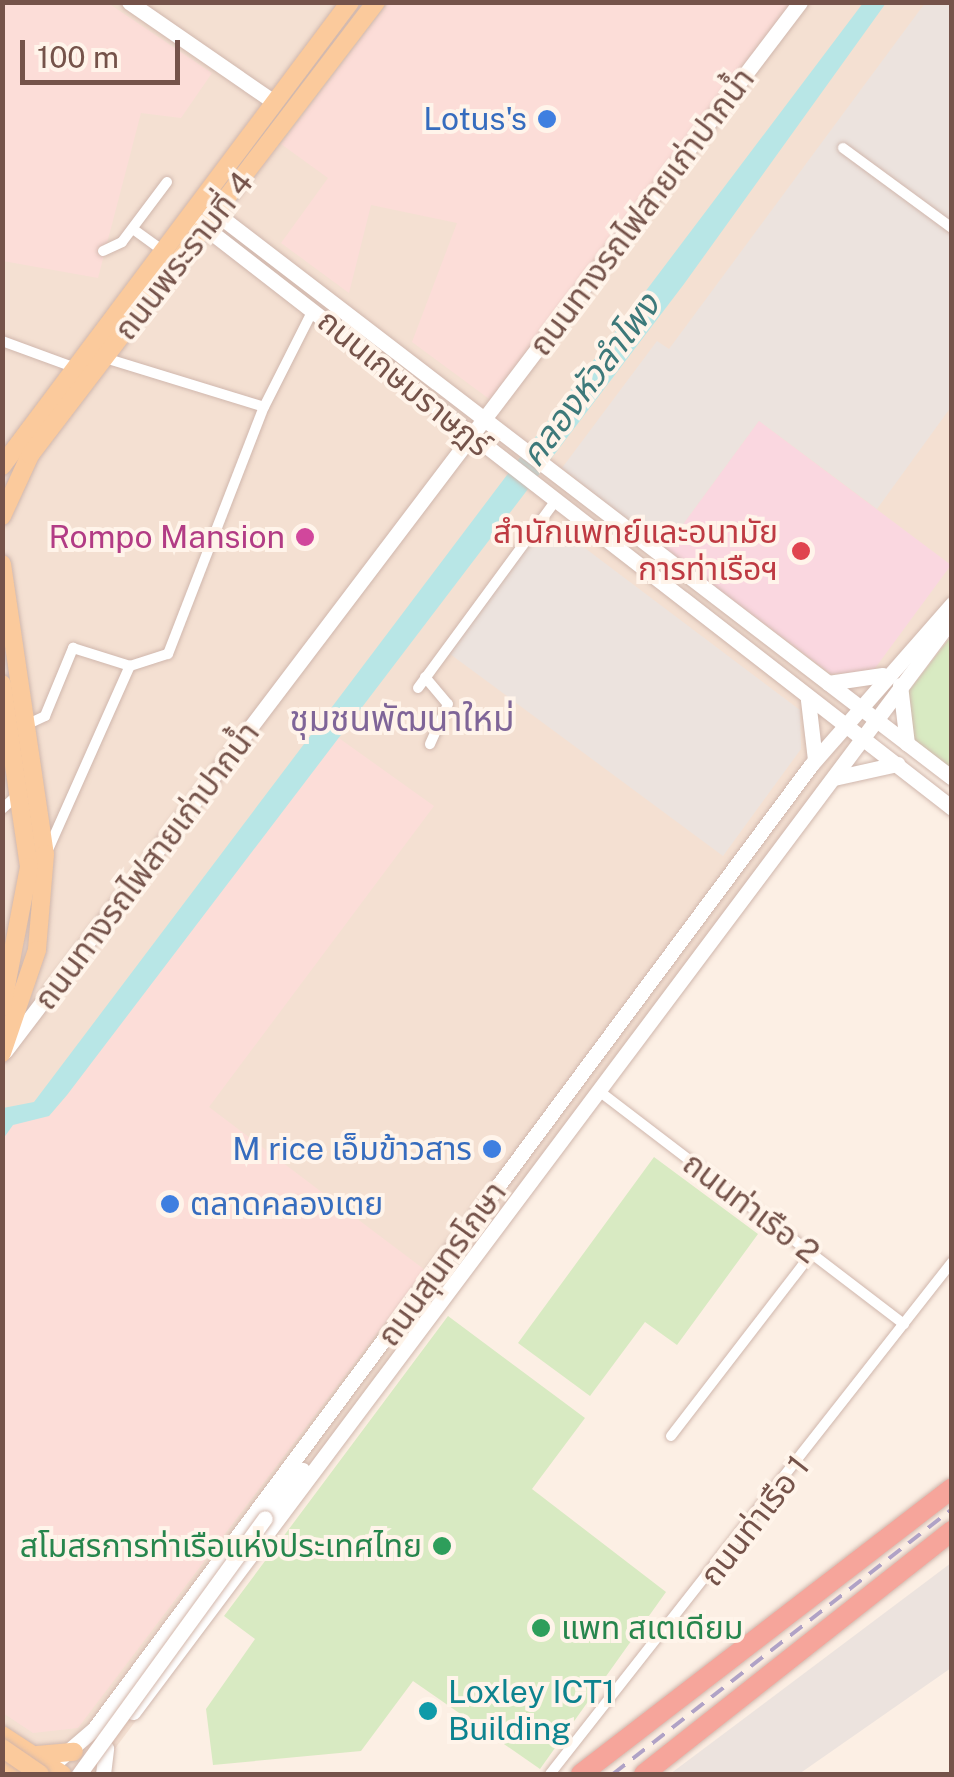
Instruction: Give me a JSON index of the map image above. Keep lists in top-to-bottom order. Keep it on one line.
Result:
{"streets":{"main road":["ถนนทางรถไฟสายเก่าปากน้ำ","ถนนพระรามที่ 4","ถนนเกษมราษฎร์","ถนนสุนทรโกษา"],"street":["ถนนท่าเรือ 2","ถนนท่าเรือ 1"]},"crossings":[["ถนนทางรถไฟสายเก่าปากน้ำ","ถนนเกษมราษฎร์"],["ถนนพระรามที่ 4","ถนนเกษมราษฎร์"],["ถนนเกษมราษฎร์","ถนนสุนทรโกษา"],["ถนนท่าเรือ 2","ถนนสุนทรโกษา"],["ถนนท่าเรือ 2","ถนนท่าเรือ 1"]],"districts":["ชุมชนพัฒนาใหม่"],"water":["คลองหัวลำโพง"],"places":["Lotus's","Rompo Mansion","สำนักแพทย์และอนามัย การท่าเรือฯ","M rice เอ็มข้าวสาร","ตลาดคลองเตย","สโมสรการท่าเรือแห่งประเทศไทย","แพท สเตเดียม","Loxley ICT1 Building"],"scale_bar":"100 m"}
